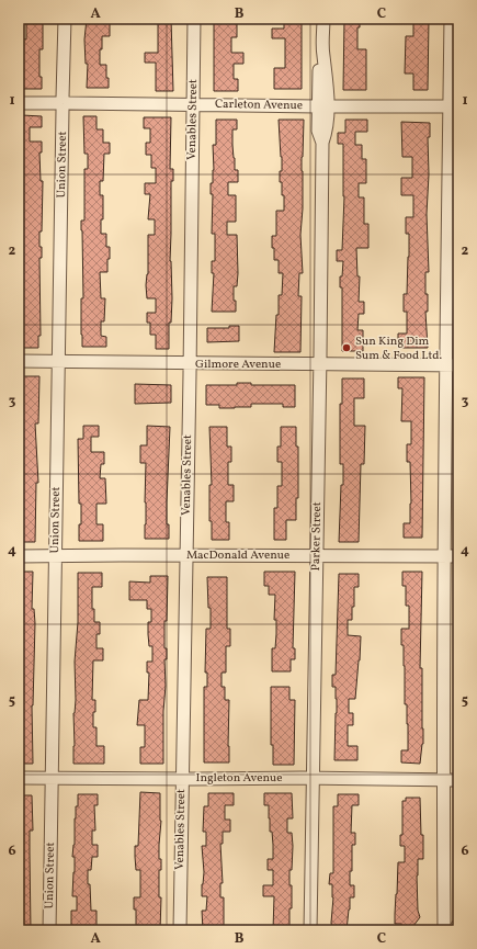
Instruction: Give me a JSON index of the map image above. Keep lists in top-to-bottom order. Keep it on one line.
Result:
{"streets":{"street":["Carleton Avenue","Venables Street","Union Street","Gilmore Avenue","Parker Street","MacDonald Avenue","Ingleton Avenue"]},"crossings":[["Carleton Avenue","Venables Street"],["Carleton Avenue","Union Street"],["Carleton Avenue","Parker Street"],["Venables Street","Gilmore Avenue"],["Venables Street","MacDonald Avenue"],["Venables Street","Ingleton Avenue"],["Union Street","Gilmore Avenue"],["Union Street","MacDonald Avenue"],["Union Street","Ingleton Avenue"],["Gilmore Avenue","Parker Street"],["Parker Street","MacDonald Avenue"],["Parker Street","Ingleton Avenue"]],"places":["Sun King Dim Sum & Food Ltd."],"grid":{"columns":["A","B","C"],"rows":["1","2","3","4","5","6"]}}
